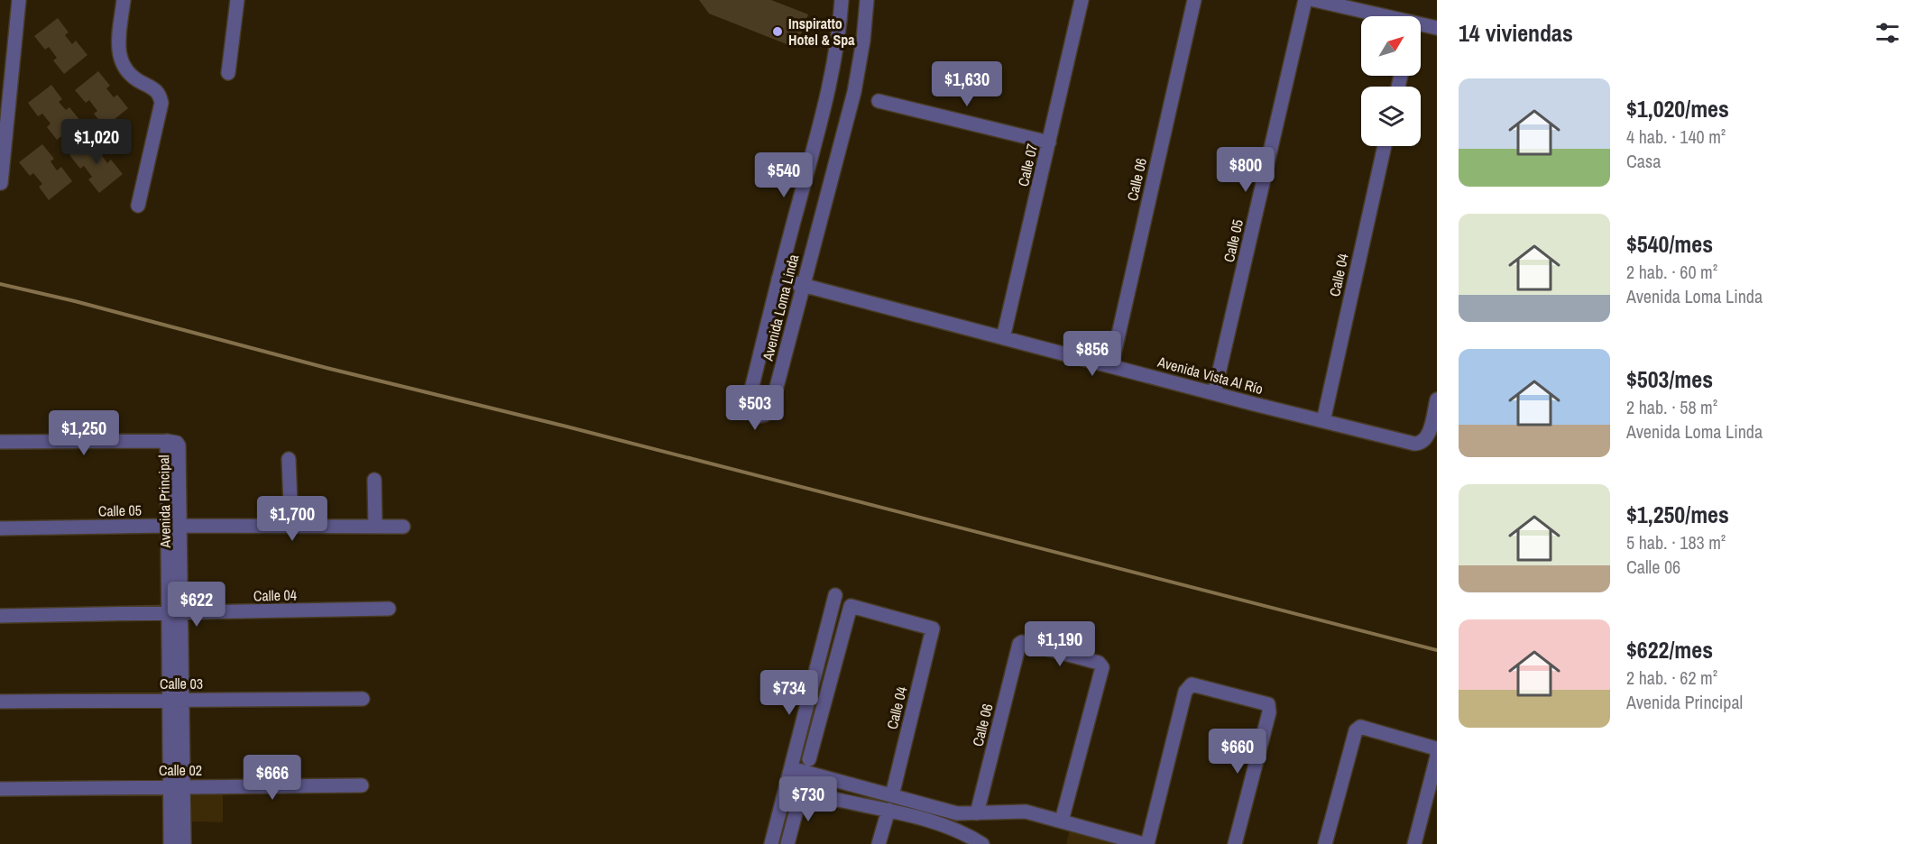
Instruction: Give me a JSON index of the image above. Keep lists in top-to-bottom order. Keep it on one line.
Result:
{"streets":{"street":["Calle 07","Calle 06","Calle 05","Calle 04","Avenida Loma Linda","Avenida Vista Al Río","Avenida Principal","Calle 03","Calle 02"]},"crossings":[["Calle 07","Avenida Vista Al Río"],["Calle 06","Avenida Vista Al Río"],["Calle 05","Avenida Vista Al Río"],["Calle 05","Avenida Principal"],["Calle 04","Avenida Vista Al Río"],["Calle 04","Avenida Principal"],["Avenida Loma Linda","Avenida Vista Al Río"],["Avenida Principal","Calle 03"],["Avenida Principal","Calle 02"]],"places":["Inspiratto Hotel & Spa"],"north":"top right","page":{"heading":"14 viviendas","price":["$1,630","$1,020","$800","$540","$856","$503","$1,250","$1,700","$622","$1,190","$734","$660","$666","$730"],"list":[{"name":"$1,020/mes","note":"4 hab. · 140 m² · Casa"},{"name":"$540/mes","note":"2 hab. · 60 m² · Avenida Loma Linda"},{"name":"$503/mes","note":"2 hab. · 58 m² · Avenida Loma Linda"},{"name":"$1,250/mes","note":"5 hab. · 183 m² · Calle 06"},{"name":"$622/mes","note":"2 hab. · 62 m² · Avenida Principal"}]}}
